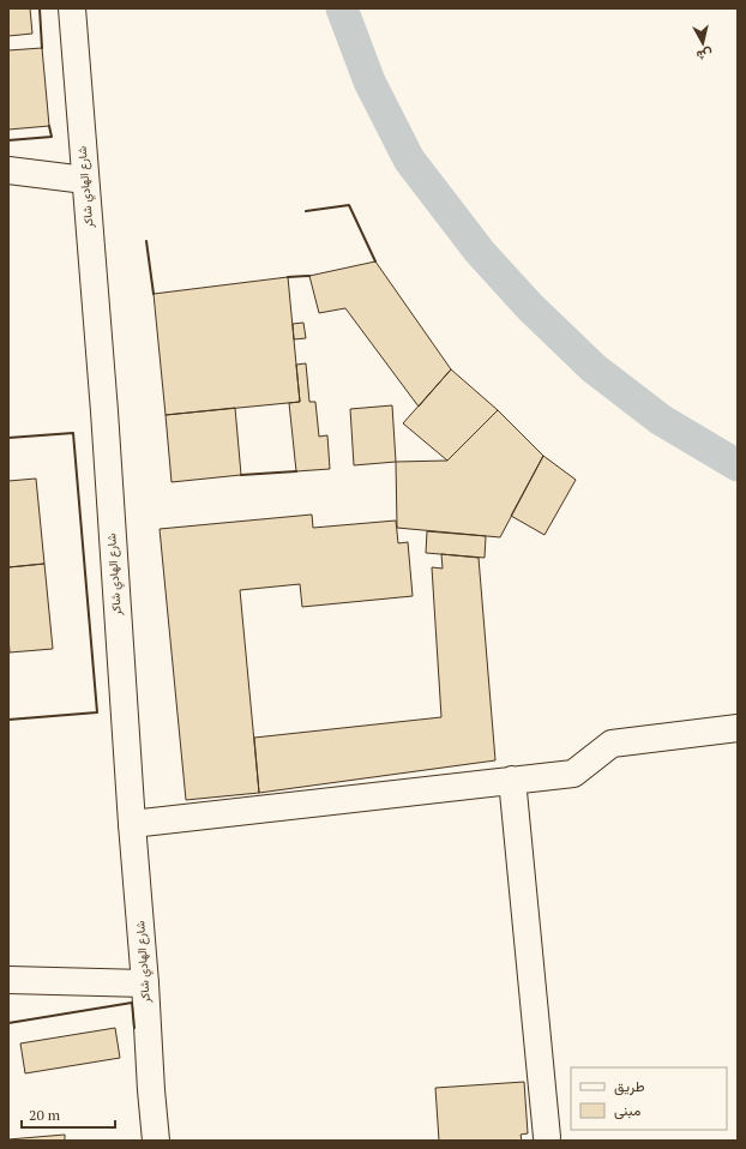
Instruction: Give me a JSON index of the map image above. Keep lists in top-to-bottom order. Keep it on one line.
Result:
{"streets":{"street":["شارع الهادي شاكر"]},"legend":["طريق","مبنى"],"scale_bar":"20 m","north":"bottom"}
